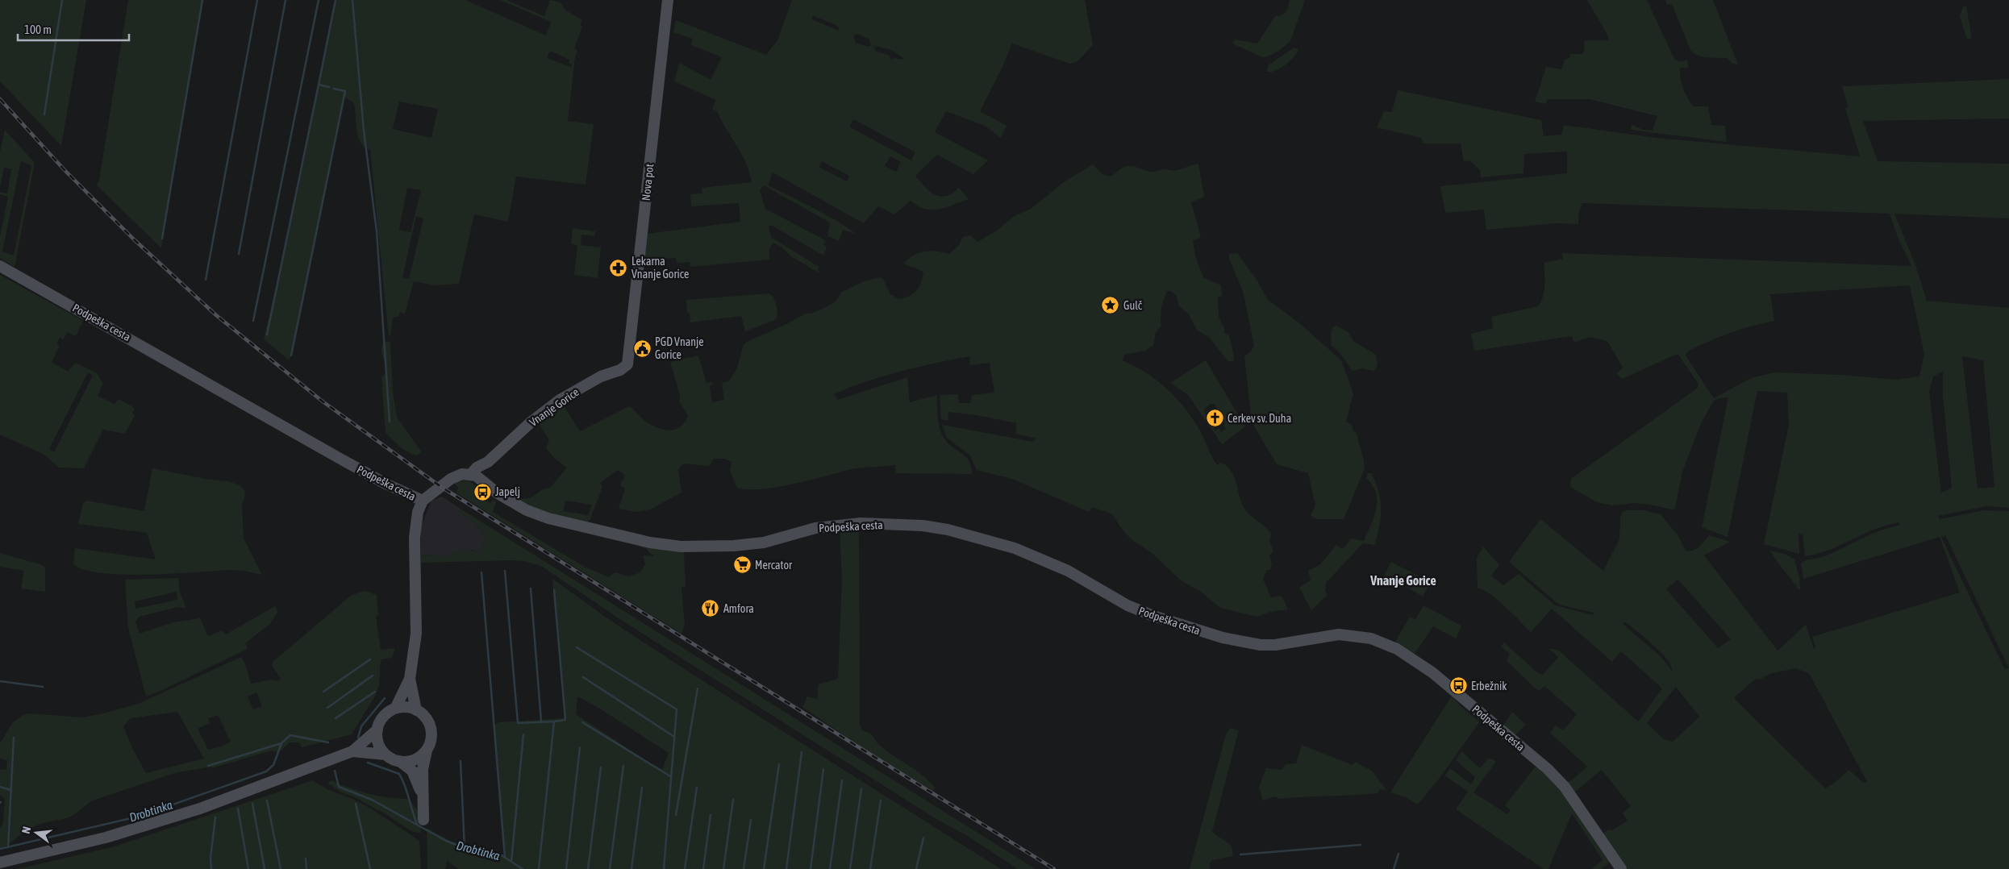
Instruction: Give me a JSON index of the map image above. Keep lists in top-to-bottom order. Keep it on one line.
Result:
{"streets":{"main road":["Nova pot","Podpeška cesta","Vnanje Gorice"]},"crossings":[["Nova pot","Vnanje Gorice"],["Podpeška cesta","Vnanje Gorice"]],"districts":["Vnanje Gorice"],"water":["Drobtinka"],"places":{"pharmacy":["Lekarna Vnanje Gorice"],"place":["Gulč"],"public building":["PGD Vnanje Gorice"],"church":["Cerkev sv. Duha"],"bus stop":["Japelj","Erbežnik"],"supermarket":["Mercator"],"restaurant":["Amfora"]},"scale_bar":"100 m","north":"left"}
